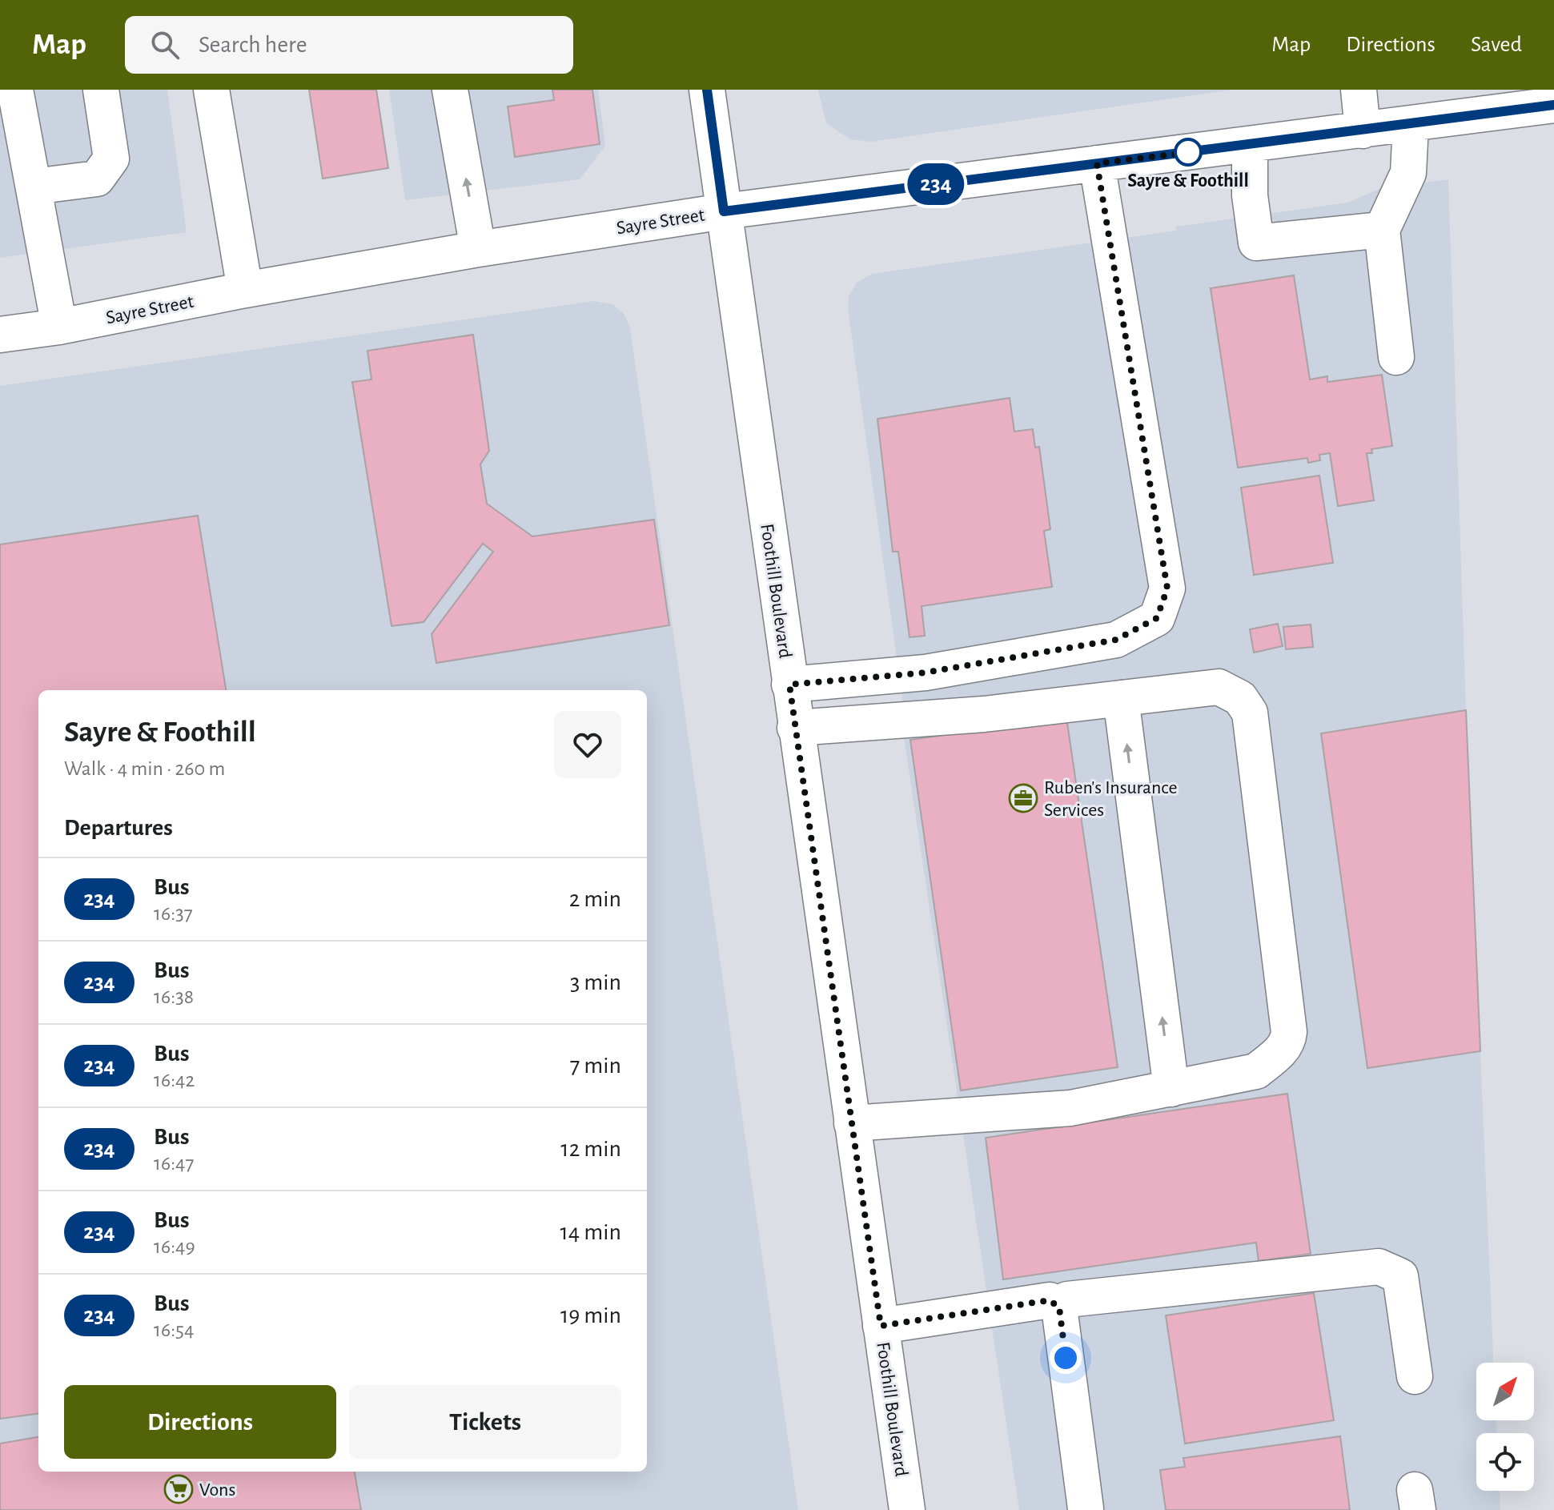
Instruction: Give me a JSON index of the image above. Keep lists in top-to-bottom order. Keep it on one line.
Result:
{"streets":{"street":["Sayre Street","Foothill Boulevard"]},"crossings":[["Sayre Street","Foothill Boulevard"]],"places":{"other":["Sayre & Foothill"],"office":["Ruben's Insurance Services"],"supermarket":["Vons"]},"lines":["bus line 234"],"north":"top right","page":{"header":"Map","search":"Search here","nav":["Map","Directions","Saved"],"on_map":"234","heading":[["Sayre & Foothill","Walk · 4 min · 260 m"],"Departures"],"list":[{"mark":"234","name":"Bus","note":"16:37","value":"2 min"},{"mark":"234","name":"Bus","note":"16:38","value":"3 min"},{"mark":"234","name":"Bus","note":"16:42","value":"7 min"},{"mark":"234","name":"Bus","note":"16:47","value":"12 min"},{"mark":"234","name":"Bus","note":"16:49","value":"14 min"},{"mark":"234","name":"Bus","note":"16:54","value":"19 min"}],"buttons":["Directions","Tickets"]}}
